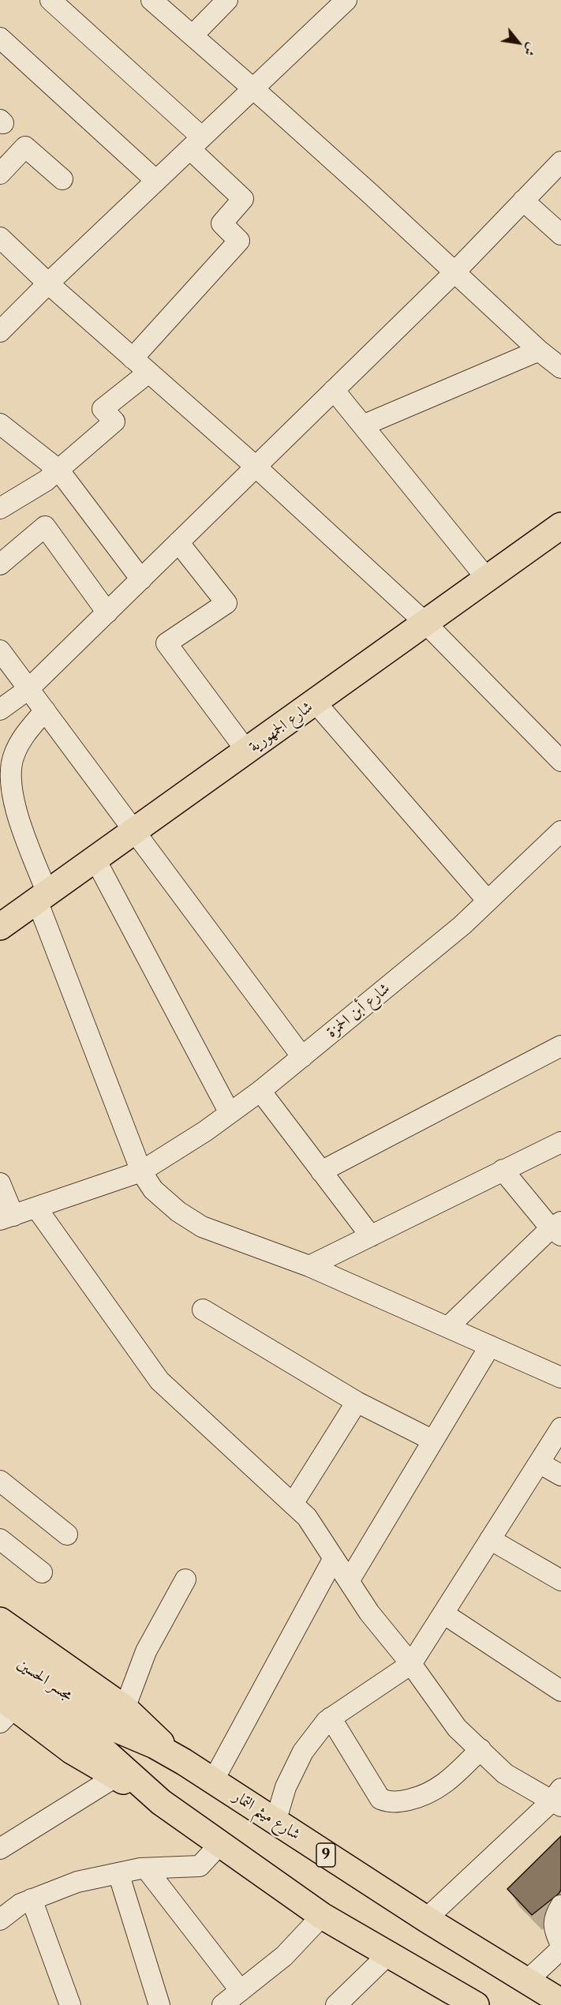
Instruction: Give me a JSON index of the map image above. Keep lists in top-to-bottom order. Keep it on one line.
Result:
{"streets":{"main road":["شارع الجمهورية","مجسر الحسين","شارع ميثم التمار","9"],"street":["شارع أبن الحمزة"]},"crossings":[["مجسر الحسين","شارع ميثم التمار"],["مجسر الحسين","9"],["شارع ميثم التمار","9"]],"north":"bottom right"}
